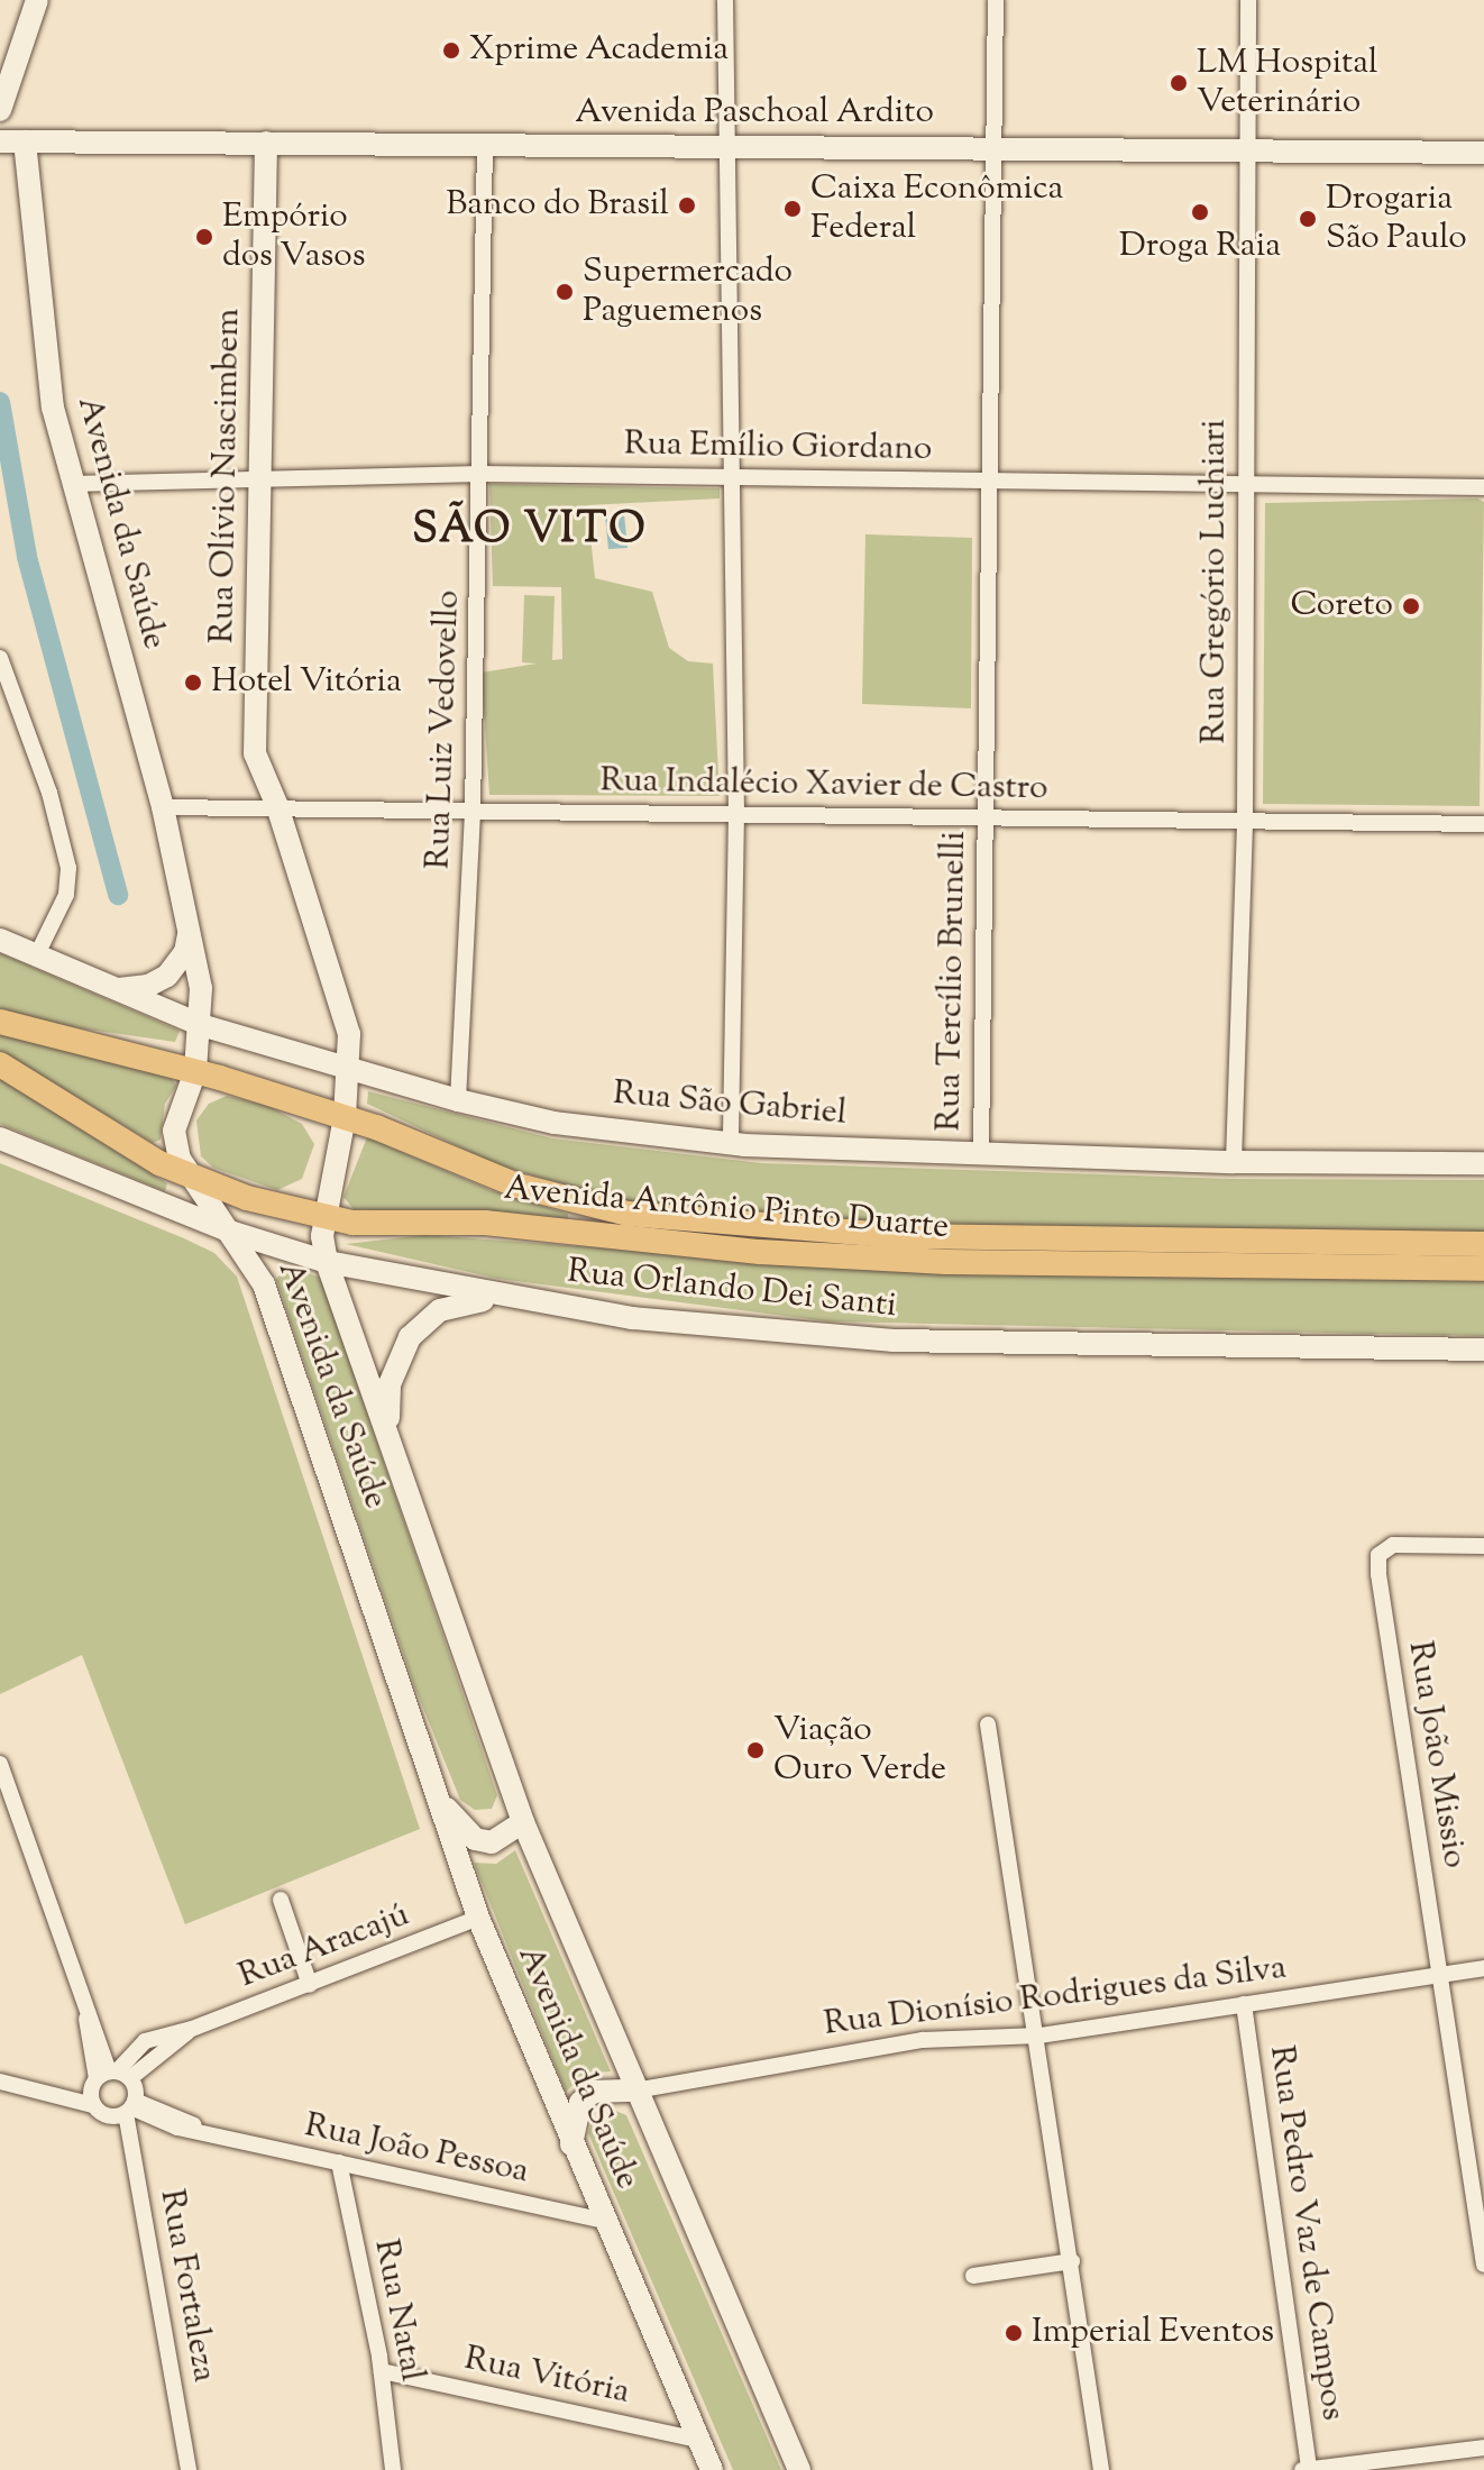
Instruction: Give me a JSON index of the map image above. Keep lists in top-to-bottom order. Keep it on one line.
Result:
{"streets":{"main road":["Avenida Paschoal Ardito","Rua Olívio Nascimbem","Avenida da Saúde","Rua São Gabriel","Avenida Antônio Pinto Duarte","Rua Orlando Dei Santi"],"street":["Rua Emílio Giordano","Rua Gregório Luchiari","Rua Luiz Vedovello","Rua Indalécio Xavier de Castro","Rua Tercílio Brunelli","Rua João Missio","Rua Aracajú","Rua Dionísio Rodrigues da Silva","Rua João Pessoa","Rua Pedro Vaz de Campos","Rua Fortaleza","Rua Natal","Rua Vitória"]},"crossings":[["Avenida Paschoal Ardito","Rua Olívio Nascimbem"],["Avenida Paschoal Ardito","Avenida da Saúde"],["Avenida Paschoal Ardito","Rua Gregório Luchiari"],["Avenida Paschoal Ardito","Rua Luiz Vedovello"],["Avenida Paschoal Ardito","Rua Tercílio Brunelli"],["Rua Emílio Giordano","Rua Olívio Nascimbem"],["Rua Emílio Giordano","Avenida da Saúde"],["Rua Emílio Giordano","Rua Gregório Luchiari"],["Rua Emílio Giordano","Rua Luiz Vedovello"],["Rua Emílio Giordano","Rua Tercílio Brunelli"],["Rua Olívio Nascimbem","Avenida da Saúde"],["Rua Olívio Nascimbem","Rua Indalécio Xavier de Castro"],["Rua Olívio Nascimbem","Rua São Gabriel"],["Rua Olívio Nascimbem","Avenida Antônio Pinto Duarte"],["Avenida da Saúde","Rua Indalécio Xavier de Castro"],["Avenida da Saúde","Rua São Gabriel"],["Avenida da Saúde","Avenida Antônio Pinto Duarte"],["Avenida da Saúde","Rua Orlando Dei Santi"],["Avenida da Saúde","Rua Aracajú"],["Avenida da Saúde","Rua Dionísio Rodrigues da Silva"],["Avenida da Saúde","Rua João Pessoa"],["Avenida da Saúde","Rua Vitória"],["Rua Gregório Luchiari","Rua Indalécio Xavier de Castro"],["Rua Gregório Luchiari","Rua São Gabriel"],["Rua Luiz Vedovello","Rua Indalécio Xavier de Castro"],["Rua Luiz Vedovello","Rua São Gabriel"],["Rua Indalécio Xavier de Castro","Rua Tercílio Brunelli"],["Rua Tercílio Brunelli","Rua São Gabriel"],["Rua João Missio","Rua Dionísio Rodrigues da Silva"],["Rua Aracajú","Rua João Pessoa"],["Rua Aracajú","Rua Fortaleza"],["Rua Dionísio Rodrigues da Silva","Rua Pedro Vaz de Campos"],["Rua João Pessoa","Rua Fortaleza"],["Rua João Pessoa","Rua Natal"],["Rua Natal","Rua Vitória"]],"districts":["SÃO VITO"],"places":["Xprime Academia","LM Hospital Veterinário","Banco do Brasil","Caixa Econômica Federal","Droga Raia","Drogaria São Paulo","Empório dos Vasos","Supermercado Paguemenos","Coreto","Hotel Vitória","Viação Ouro Verde","Imperial Eventos"]}
